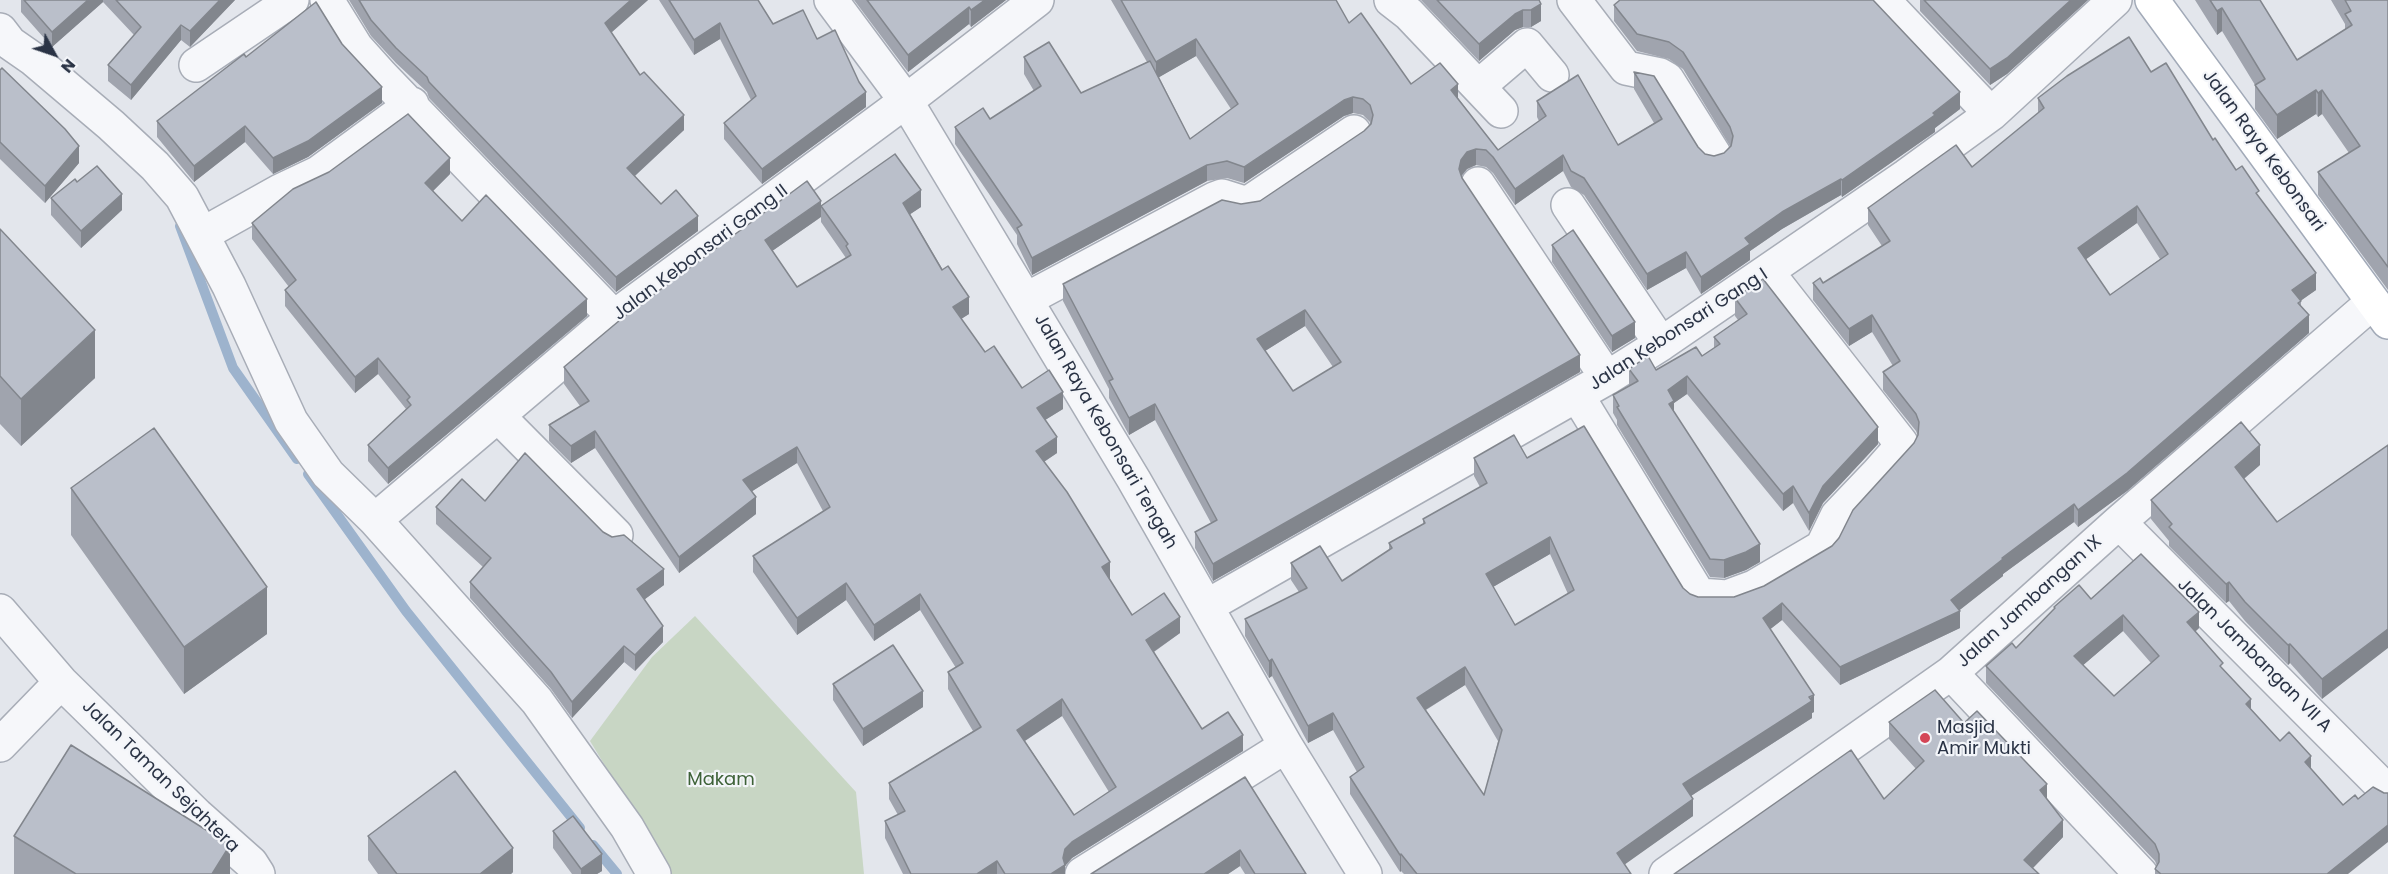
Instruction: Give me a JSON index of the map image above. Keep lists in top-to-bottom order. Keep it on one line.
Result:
{"streets":{"main road":["Jalan Raya Kebonsari"],"street":["Jalan Kebonsari Gang II","Jalan Kebonsari Gang I","Jalan Raya Kebonsari Tengah","Jalan Jambangan IX","Jalan Jambangan VII A","Jalan Taman Sejahtera"]},"crossings":[["Jalan Raya Kebonsari","Jalan Jambangan IX"],["Jalan Kebonsari Gang II","Jalan Raya Kebonsari Tengah"],["Jalan Kebonsari Gang I","Jalan Raya Kebonsari Tengah"],["Jalan Jambangan IX","Jalan Jambangan VII A"]],"parks":["Makam"],"places":["Masjid Amir Mukti"],"north":"bottom right"}
